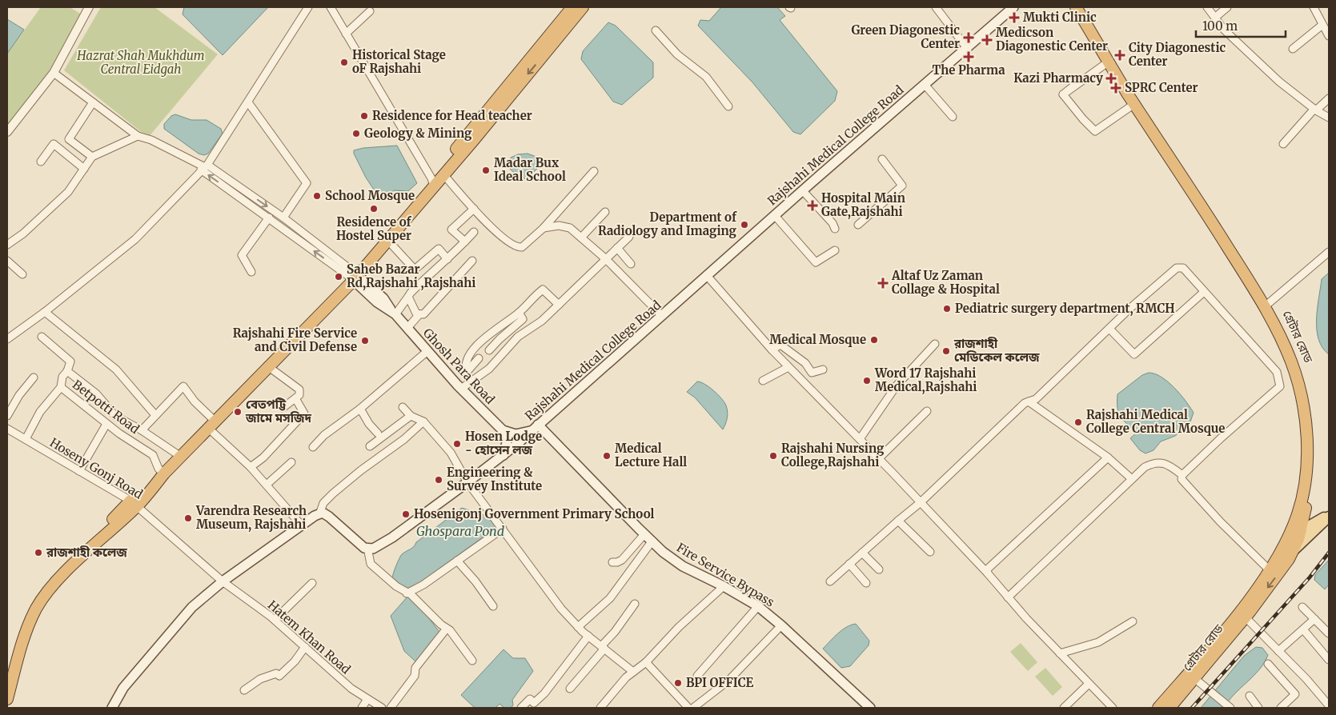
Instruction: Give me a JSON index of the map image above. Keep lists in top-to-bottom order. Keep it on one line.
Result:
{"streets":{"highway":["গ্রেটার রোড"],"main road":["Rajshahi Medical College Road","Ghosh Para Road","Fire Service Bypass"],"street":["Betpotti Road","Hoseny Gonj Road","Hatem Khan Road"]},"crossings":[["Rajshahi Medical College Road","Ghosh Para Road"],["Rajshahi Medical College Road","Fire Service Bypass"],["Ghosh Para Road","Fire Service Bypass"],["Hoseny Gonj Road","Hatem Khan Road"]],"water":["Ghospara Pond"],"parks":["Hazrat Shah Mukhdum Central Eidgah"],"places":{"health":["Mukti Clinic","Green Diagonestic Center","Medicson Diagonestic Center","City Diagonestic Center","The Pharma","Kazi Pharmacy","SPRC Center","Hospital Main Gate,Rajshahi","Altaf Uz Zaman Collage & Hospital"],"other":["Historical Stage oF Rajshahi","Residence for Head teacher","Geology & Mining","Madar Bux Ideal School","School Mosque","Residence of Hostel Super","Department of Radiology and Imaging","Saheb Bazar Rd,Rajshahi ,Rajshahi","Pediatric surgery department, RMCH","Medical Mosque","Rajshahi Fire Service and Civil Defense","রাজশাহী মেডিকেল কলেজ","Word 17 Rajshahi Medical,Rajshahi","বেতপট্টি জামে মসজিদ","Rajshahi Medical College Central Mosque","Hosen Lodge - হোসেন লজ","Medical Lecture Hall","Rajshahi Nursing College,Rajshahi","Engineering & Survey Institute","Hosenigonj Government Primary School","Varendra Research Museum, Rajshahi","রাজশাহী কলেজ","BPI OFFICE"]},"scale_bar":"100 m"}
